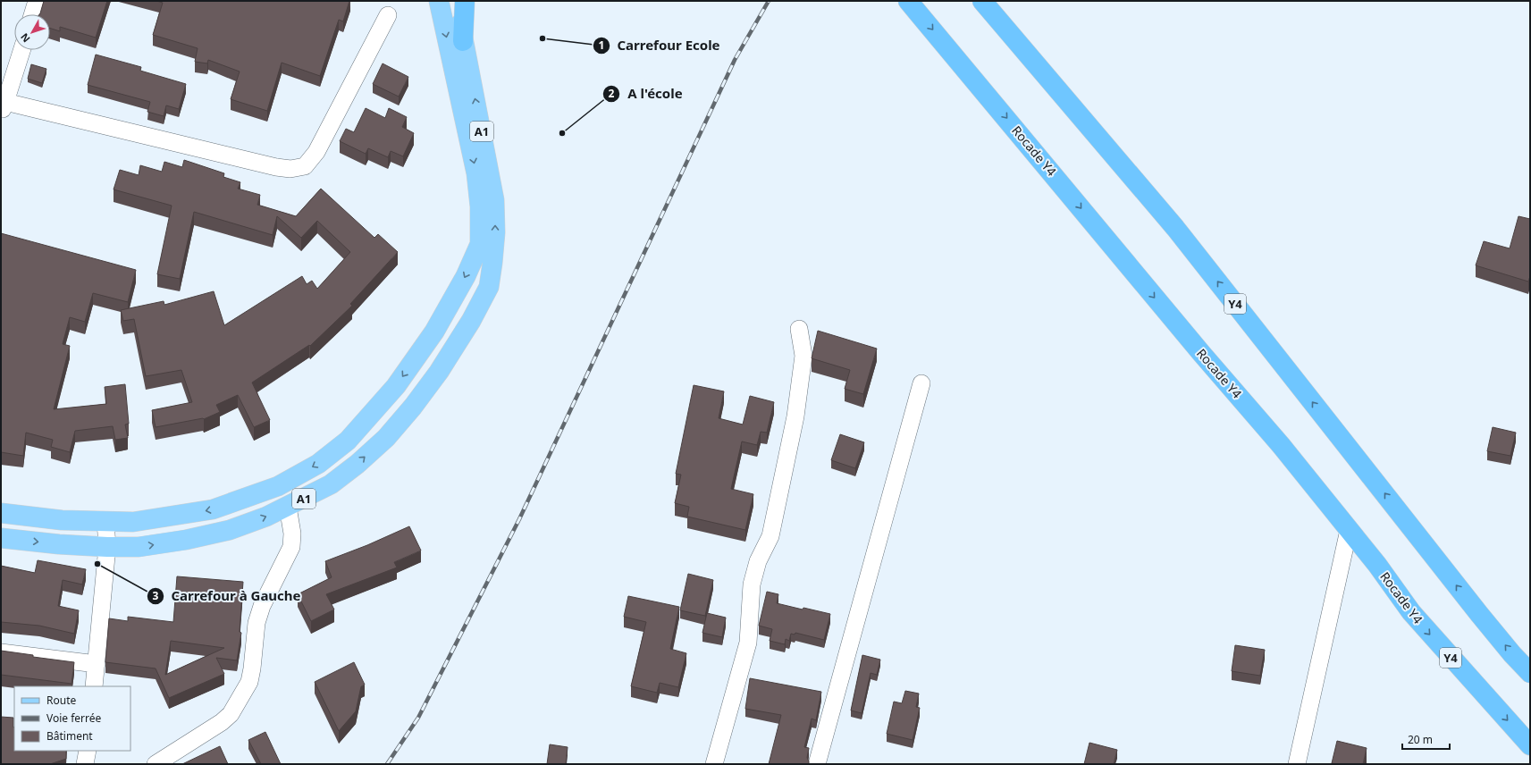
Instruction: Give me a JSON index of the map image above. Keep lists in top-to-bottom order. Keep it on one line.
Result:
{"streets":{"highway":["Rocade Y4","Y4"],"main road":["A1"]},"places":["Carrefour Ecole","A l'école","Carrefour à Gauche"],"legend":["Route","Voie ferrée","Bâtiment"],"scale_bar":"20 m","north":"bottom left"}
